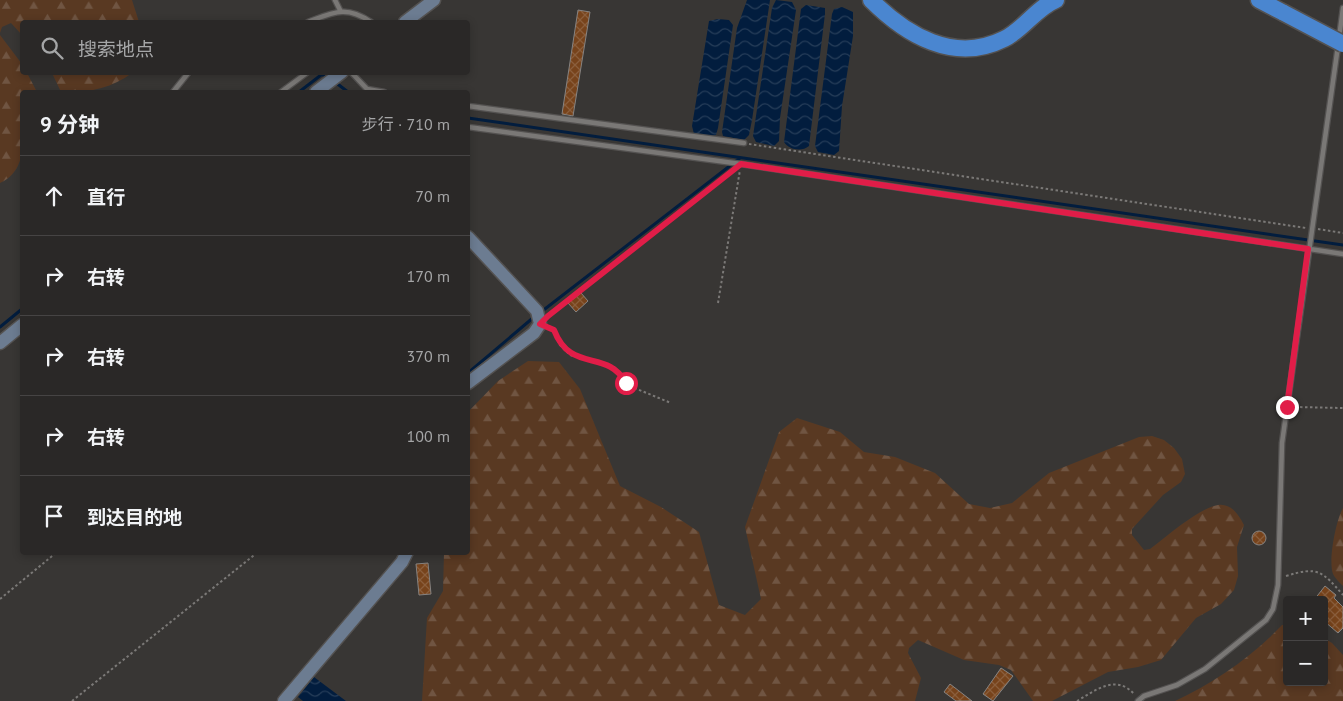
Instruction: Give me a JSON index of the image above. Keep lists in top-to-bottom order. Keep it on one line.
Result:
{"page":{"search":"搜索地点","heading":["9 分钟","步行 · 710 m"],"list":[["直行","70 m"],["右转","170 m"],["右转","370 m"],["右转","100 m"],"到达目的地"],"map_buttons":["+","−"]}}
